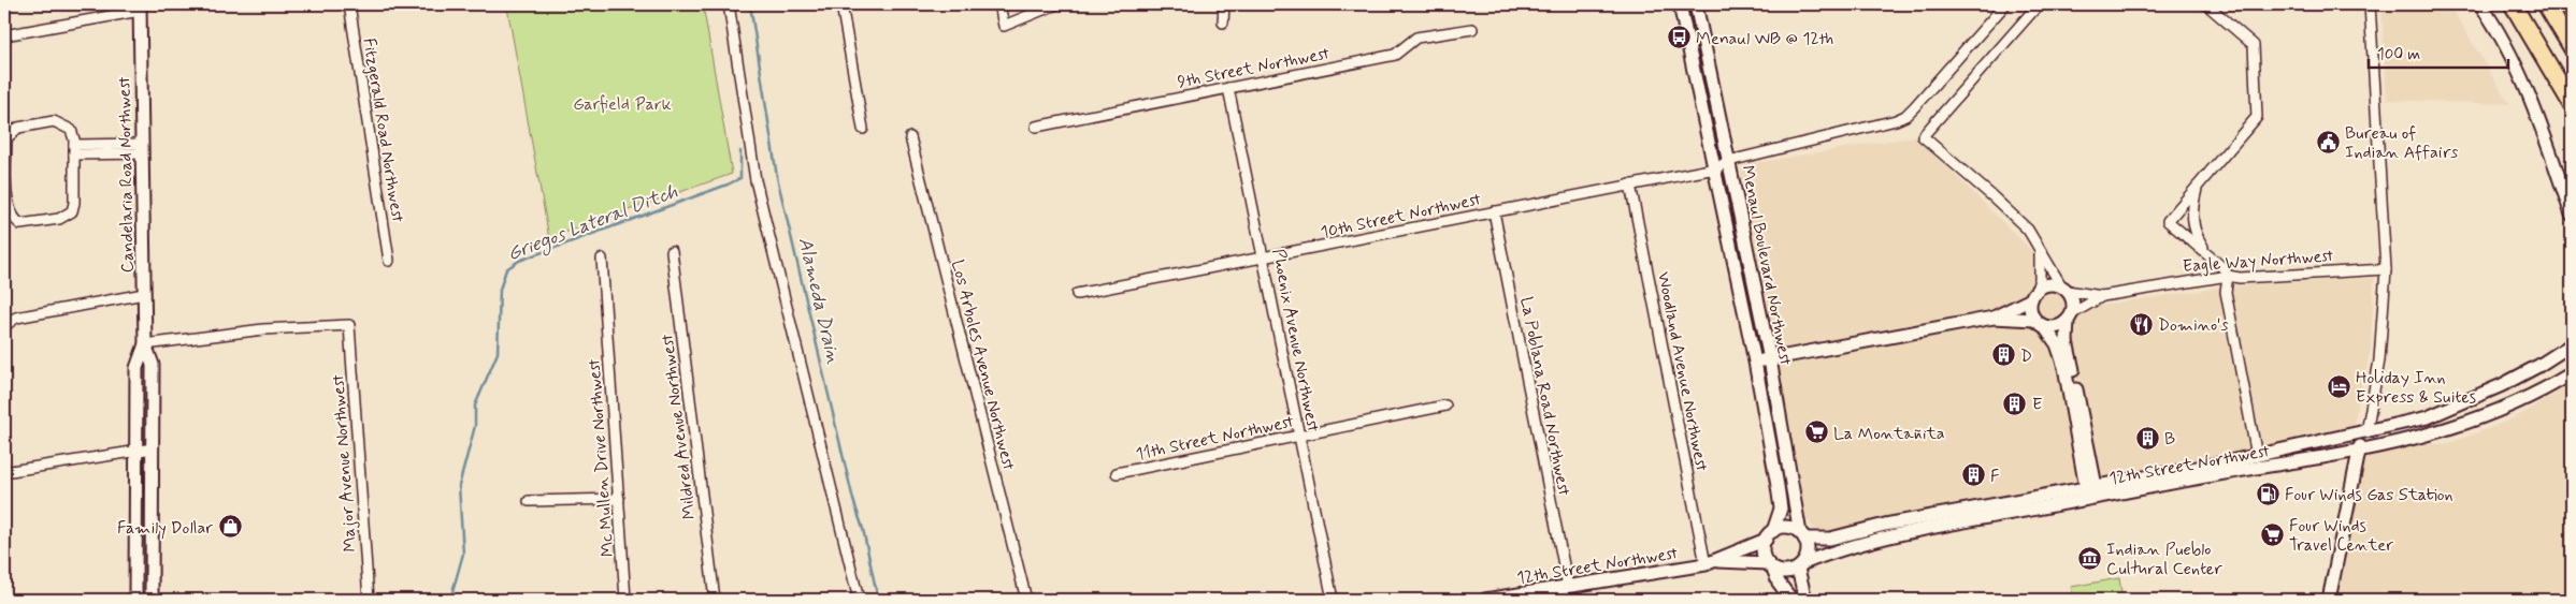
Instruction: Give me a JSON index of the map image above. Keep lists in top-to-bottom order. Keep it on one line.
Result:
{"streets":{"main road":["Candelaria Road Northwest","Menaul Boulevard Northwest","12th Street Northwest"],"street":["9th Street Northwest","Fitzgerald Road Northwest","10th Street Northwest","Eagle Way Northwest","Phoenix Avenue Northwest","Los Arboles Avenue Northwest","Woodland Avenue Northwest","La Poblana Road Northwest","Mildred Avenue Northwest","11th Street Northwest","Mc Mullen Drive Northwest","Major Avenue Northwest"]},"crossings":[["9th Street Northwest","Phoenix Avenue Northwest"],["Candelaria Road Northwest","Major Avenue Northwest"],["10th Street Northwest","Menaul Boulevard Northwest"],["10th Street Northwest","Phoenix Avenue Northwest"],["10th Street Northwest","Woodland Avenue Northwest"],["10th Street Northwest","La Poblana Road Northwest"],["Menaul Boulevard Northwest","12th Street Northwest"],["Phoenix Avenue Northwest","11th Street Northwest"],["Woodland Avenue Northwest","12th Street Northwest"],["La Poblana Road Northwest","12th Street Northwest"]],"water":["Griegos Lateral Ditch","Alameda Drain"],"parks":["Garfield Park"],"places":{"bus stop":["Menaul WB @ 12th"],"public building":["Bureau of Indian Affairs"],"restaurant":["Domino's"],"building":["D","E","B","F"],"hotel":["Holiday Inn Express & Suites"],"supermarket":["La Montañita","Four Winds Travel Center"],"fuel station":["Four Winds Gas Station"],"shop":["Family Dollar"],"museum":["Indian Pueblo Cultural Center"]},"scale_bar":"100 m"}
